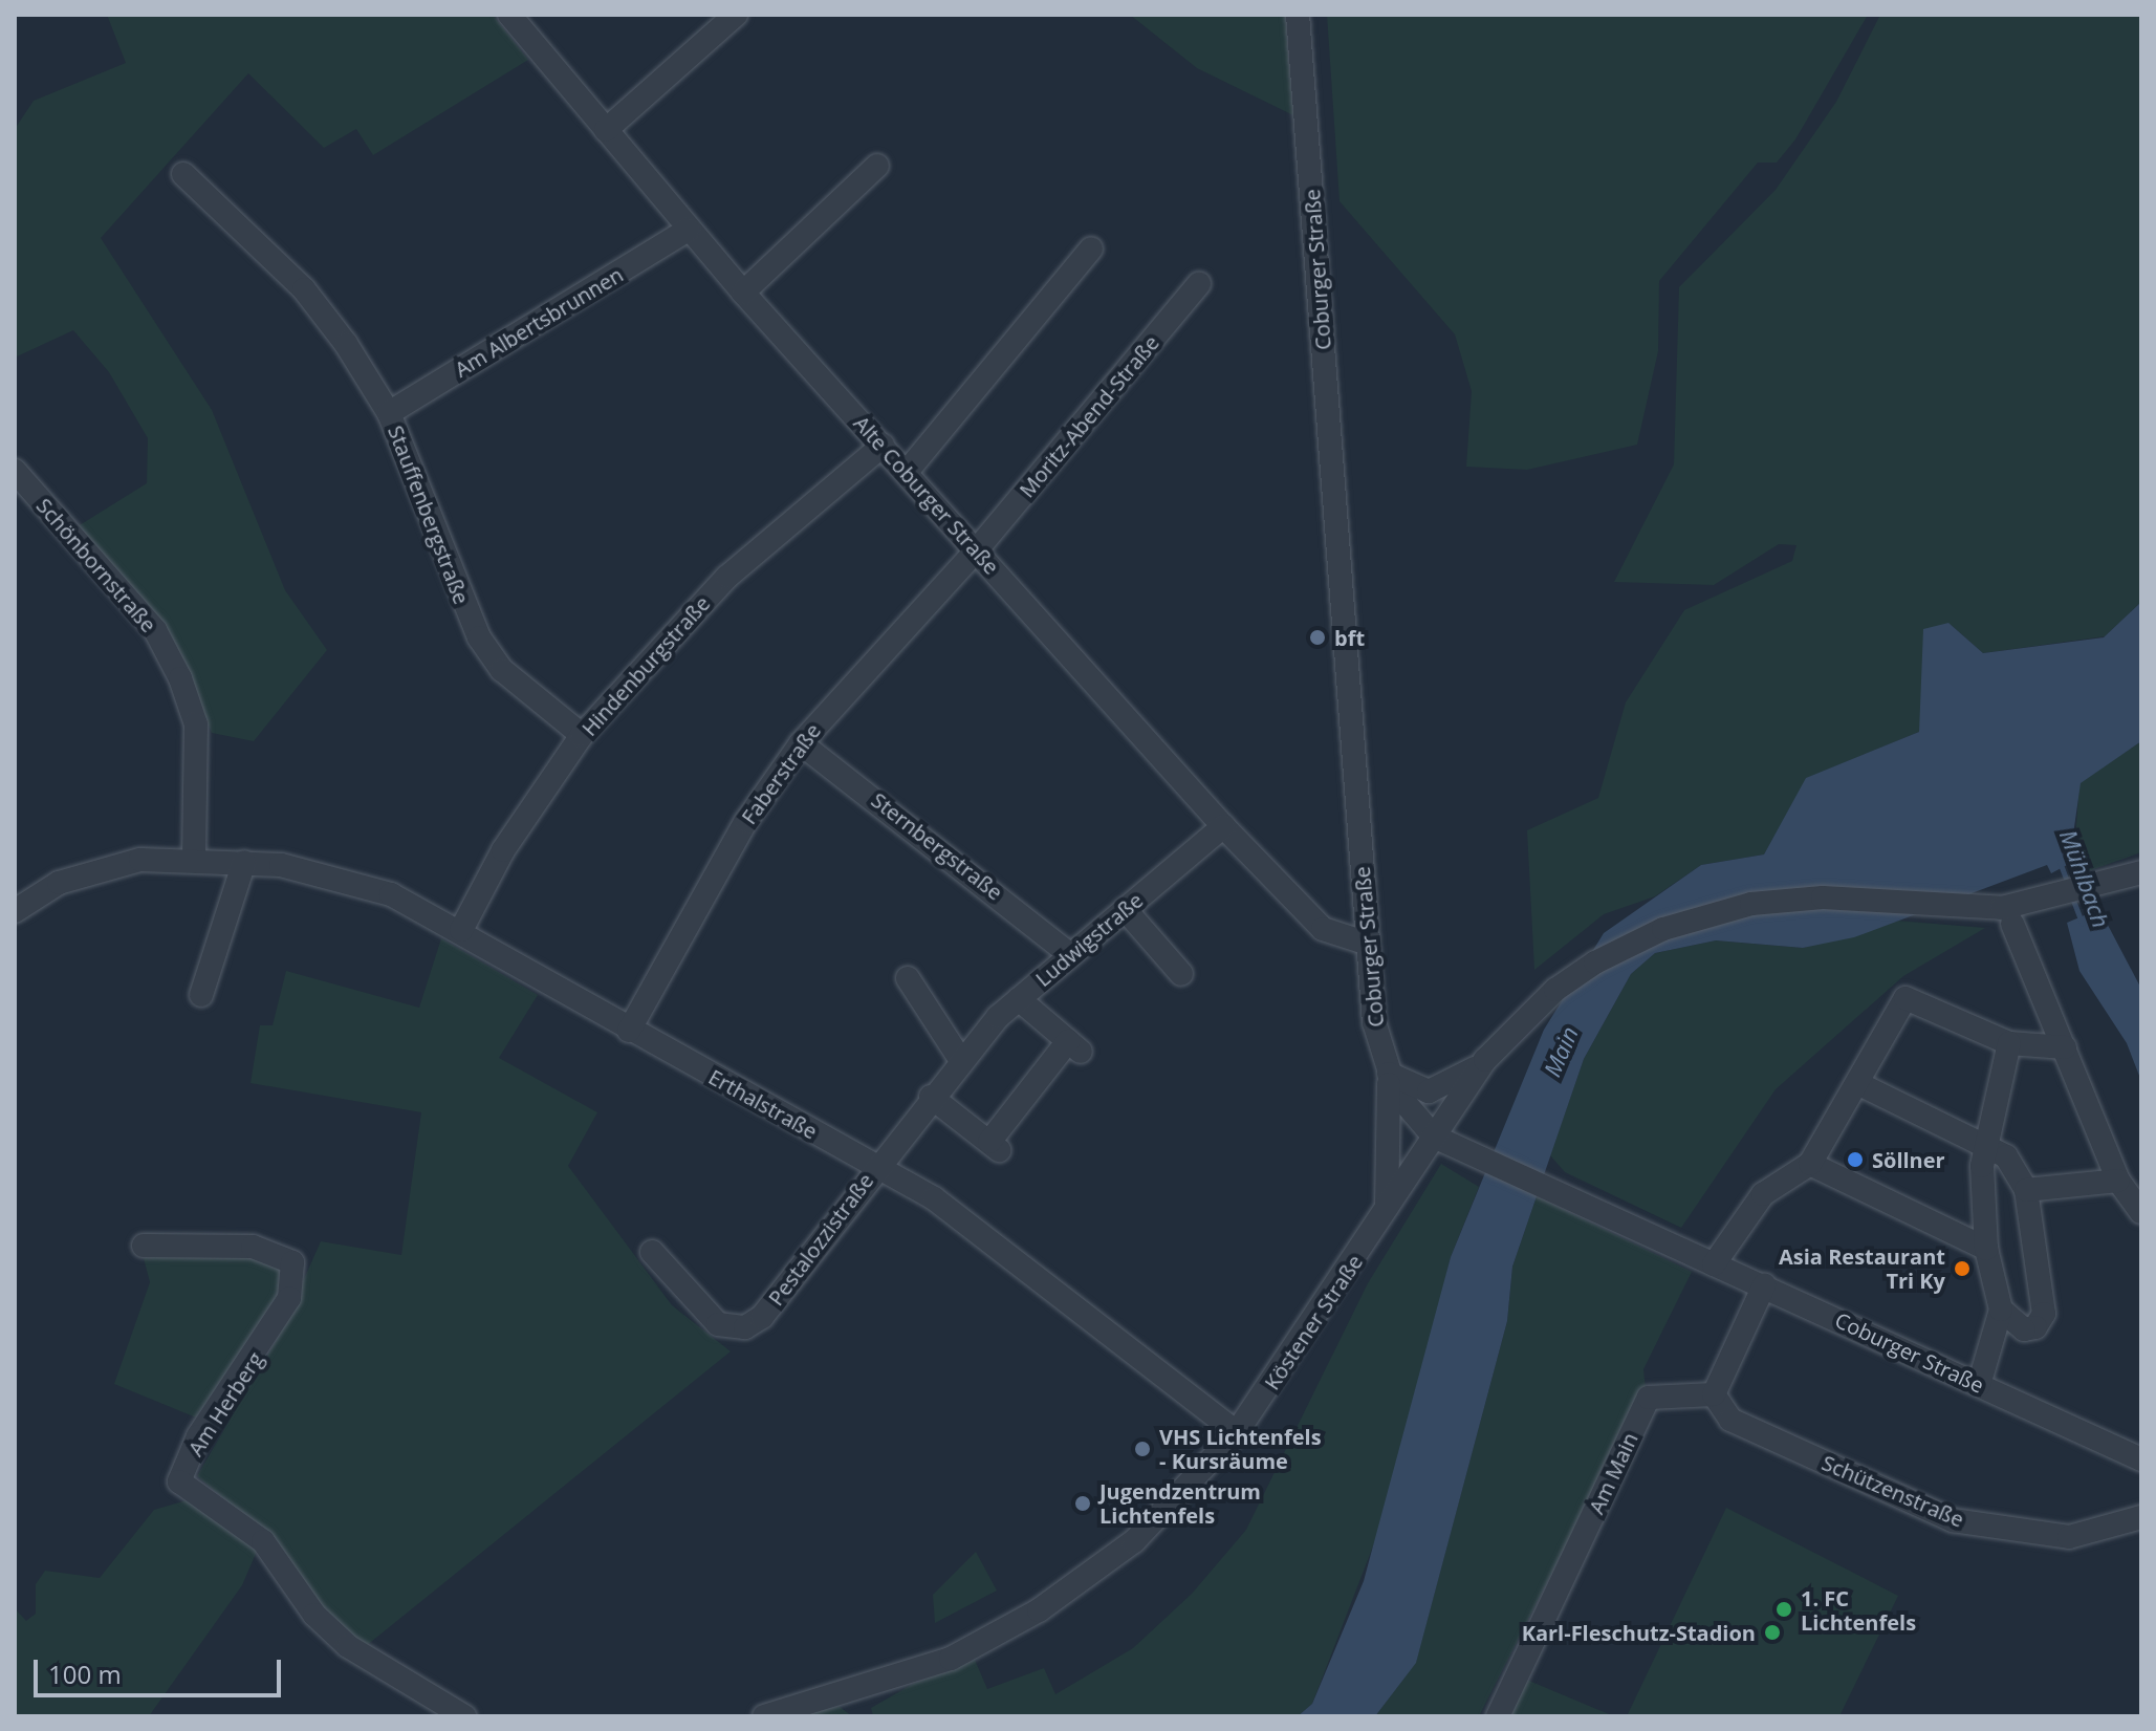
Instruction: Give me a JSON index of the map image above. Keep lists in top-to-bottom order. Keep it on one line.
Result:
{"streets":{"street":["Coburger Straße","Am Albertsbrunnen","Moritz-Abend-Straße","Alte Coburger Straße","Stauffenbergstraße","Schönbornstraße","Hindenburgstraße","Faberstraße","Sternbergstraße","Ludwigstraße","Erthalstraße","Pestalozzistraße","Köstener Straße","Am Herberg","Am Main","Schützenstraße"]},"crossings":[["Coburger Straße","Alte Coburger Straße"],["Coburger Straße","Köstener Straße"],["Am Albertsbrunnen","Alte Coburger Straße"],["Am Albertsbrunnen","Stauffenbergstraße"],["Moritz-Abend-Straße","Alte Coburger Straße"],["Moritz-Abend-Straße","Faberstraße"],["Alte Coburger Straße","Hindenburgstraße"],["Alte Coburger Straße","Faberstraße"],["Alte Coburger Straße","Ludwigstraße"],["Stauffenbergstraße","Hindenburgstraße"],["Schönbornstraße","Erthalstraße"],["Hindenburgstraße","Erthalstraße"],["Faberstraße","Sternbergstraße"],["Faberstraße","Erthalstraße"],["Sternbergstraße","Ludwigstraße"],["Ludwigstraße","Erthalstraße"],["Ludwigstraße","Pestalozzistraße"],["Erthalstraße","Pestalozzistraße"],["Erthalstraße","Köstener Straße"],["Am Main","Schützenstraße"]],"water":["Mühlbach","Main"],"places":["bft","Söllner","Asia Restaurant Tri Ky","VHS Lichtenfels - Kursräume","Jugendzentrum Lichtenfels","1. FC Lichtenfels","Karl-Fleschutz-Stadion"],"scale_bar":"100 m"}
